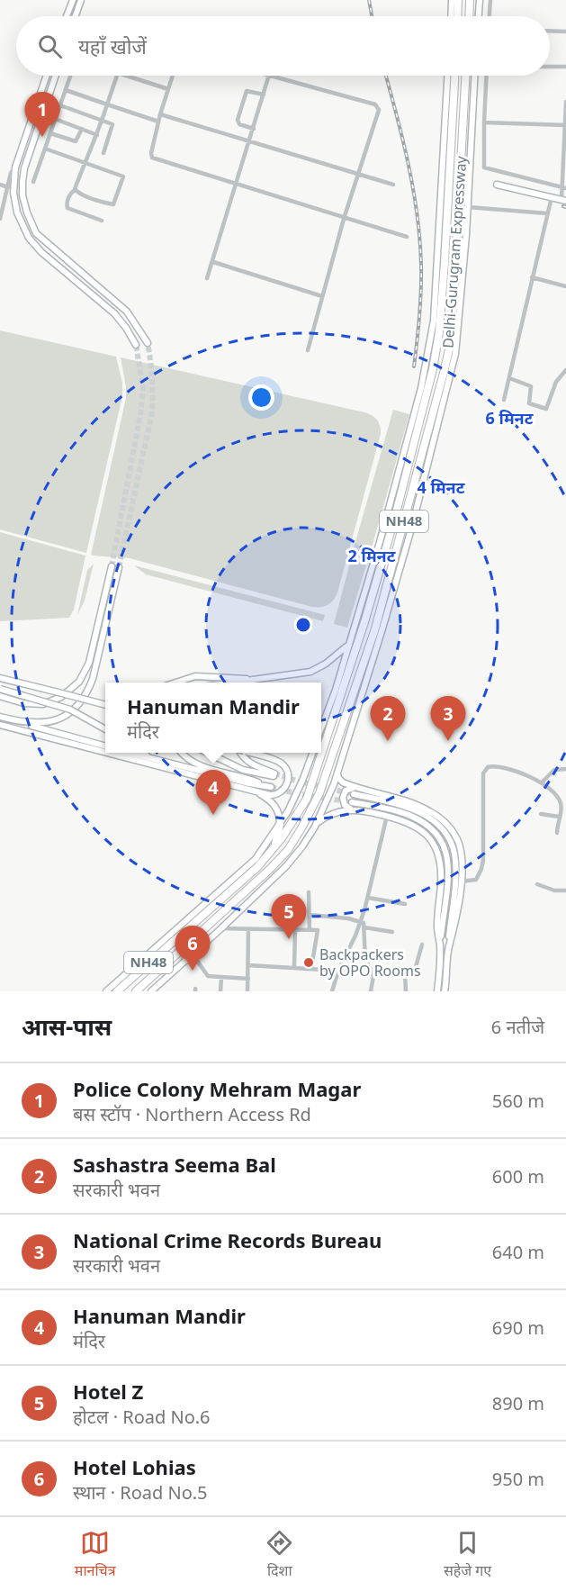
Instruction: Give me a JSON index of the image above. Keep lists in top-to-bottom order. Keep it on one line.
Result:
{"streets":{"highway":["Delhi-Gurugram Expressway","NH48"]},"crossings":[["Delhi-Gurugram Expressway","NH48"]],"places":["Backpackers by OPO Rooms"],"page":{"search":"यहाँ खोजें","pins":["1","2","3","4","5","6"],"popup":["Hanuman Mandir","मंदिर"],"heading":["आस-पास","6 नतीजे"],"list":[{"mark":"1","name":"Police Colony Mehram Magar","note":"बस स्टॉप · Northern Access Rd","value":"560 m"},{"mark":"2","name":"Sashastra Seema Bal","note":"सरकारी भवन","value":"600 m"},{"mark":"3","name":"National Crime Records Bureau","note":"सरकारी भवन","value":"640 m"},{"mark":"4","name":"Hanuman Mandir","note":"मंदिर","value":"690 m"},{"mark":"5","name":"Hotel Z","note":"होटल · Road No.6","value":"890 m"},{"mark":"6","name":"Hotel Lohias","note":"स्थान · Road No.5","value":"950 m"}],"nav":["मानचित्र","दिशा","सहेजे गए"]},"rings":["6 मिनट","4 मिनट","2 मिनट"]}
